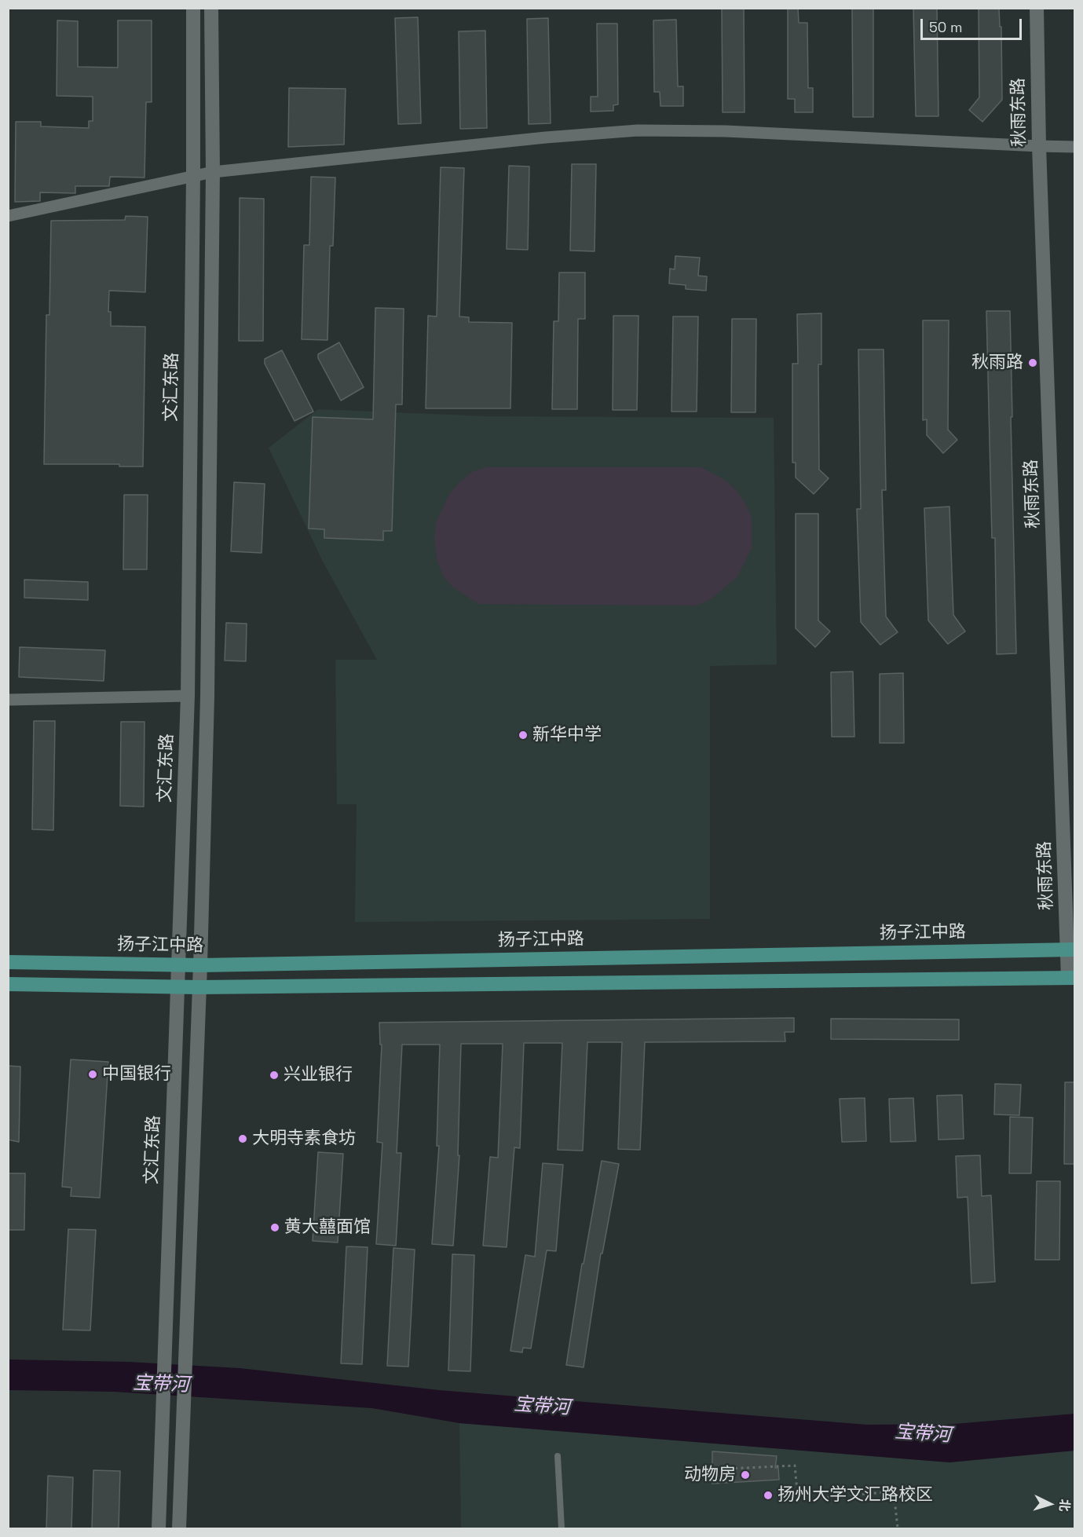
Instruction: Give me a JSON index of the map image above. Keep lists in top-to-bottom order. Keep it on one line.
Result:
{"streets":{"main road":["秋雨东路","文汇东路","扬子江中路"]},"crossings":[["秋雨东路","扬子江中路"],["文汇东路","扬子江中路"]],"water":["宝带河"],"places":["秋雨路","新华中学","中国银行","兴业银行","大明寺素食坊","黄大囍面馆","动物房","扬州大学文汇路校区"],"scale_bar":"50 m","north":"right"}
